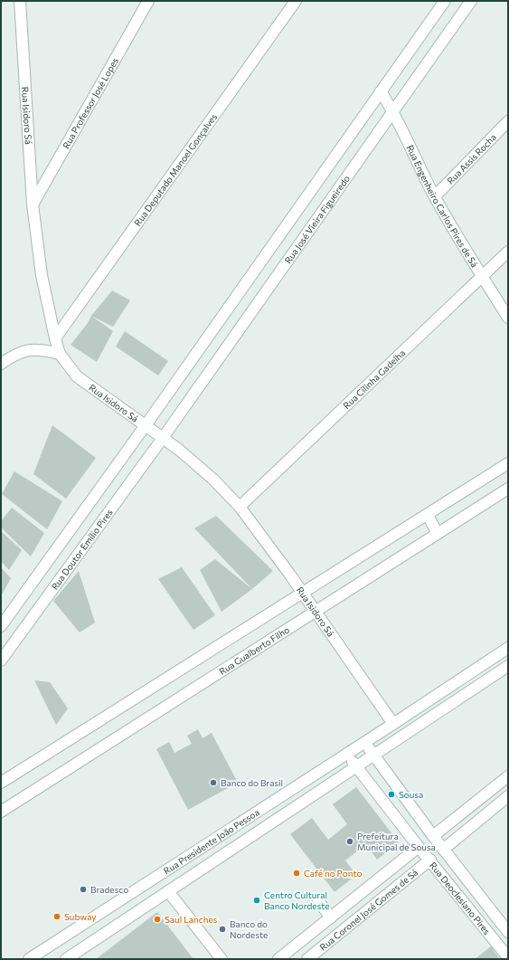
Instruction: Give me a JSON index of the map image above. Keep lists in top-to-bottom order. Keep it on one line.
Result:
{"streets":{"street":["Rua Professor José Lopes","Rua Isidoro Sá","Rua Assis Rocha","Rua Deputado Manoel Gonçalves","Rua Engenheiro Carlos Pires de Sá","Rua José Vieira Figueiredo","Rua Cilinha Gadelha","Rua Doutor Emílio Pires","Rua Gualberto Filho","Rua Presidente João Pessoa","Rua Deoclesiano Pires","Rua Coronel José Gomes de Sá"]},"crossings":[["Rua Professor José Lopes","Rua Isidoro Sá"],["Rua Isidoro Sá","Rua Deputado Manoel Gonçalves"],["Rua Isidoro Sá","Rua José Vieira Figueiredo"],["Rua Isidoro Sá","Rua Cilinha Gadelha"],["Rua Isidoro Sá","Rua Doutor Emílio Pires"],["Rua Isidoro Sá","Rua Gualberto Filho"],["Rua Isidoro Sá","Rua Presidente João Pessoa"],["Rua Assis Rocha","Rua Engenheiro Carlos Pires de Sá"],["Rua Engenheiro Carlos Pires de Sá","Rua José Vieira Figueiredo"],["Rua Engenheiro Carlos Pires de Sá","Rua Cilinha Gadelha"],["Rua José Vieira Figueiredo","Rua Doutor Emílio Pires"],["Rua Presidente João Pessoa","Rua Deoclesiano Pires"],["Rua Deoclesiano Pires","Rua Coronel José Gomes de Sá"]],"places":["Banco do Brasil","Sousa","Prefeitura Municipal de Sousa","Café no Ponto","Bradesco","Centro Cultural Banco Nordeste","Subway","Saul Lanches","Banco do Nordeste"]}
